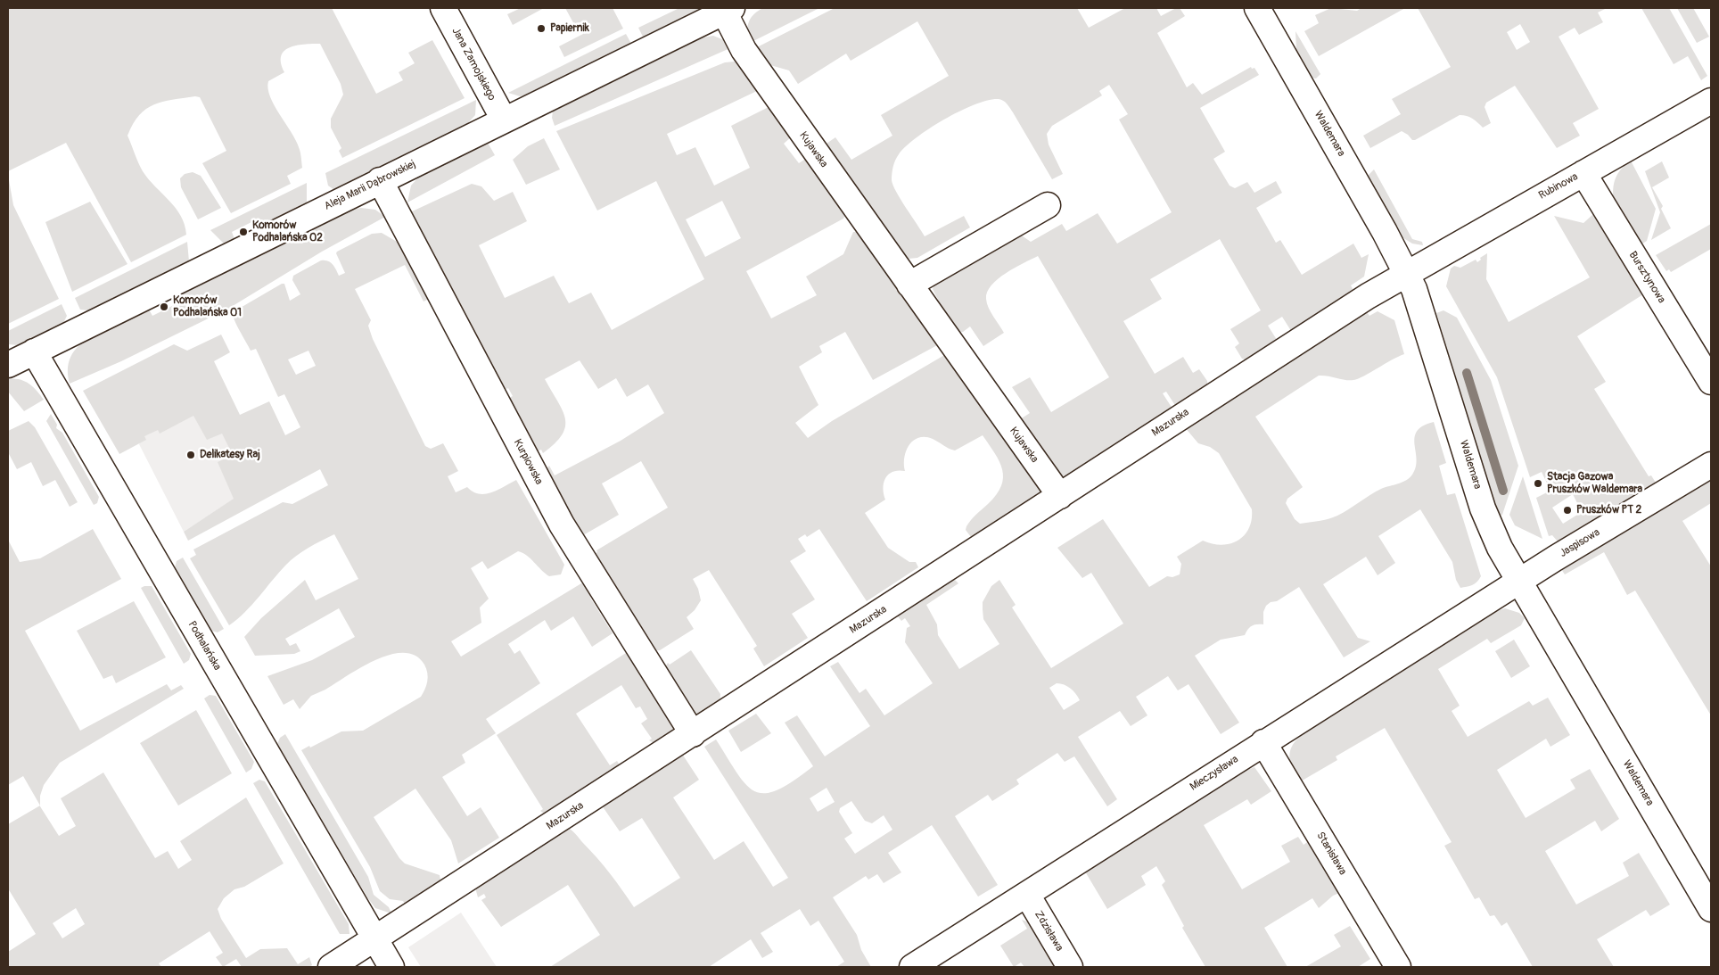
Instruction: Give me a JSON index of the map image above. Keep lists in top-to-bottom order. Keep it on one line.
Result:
{"streets":{"street":["Jana Zamojskiego","Waldemara","Kujawska","Aleja Marii Dąbrowskiej","Rubinowa","Bursztynowa","Mazurska","Kurpiowska","Jaspisowa","Podhalańska","Mieczysława","Stanisława","Zdzisława"]},"crossings":[["Jana Zamojskiego","Aleja Marii Dąbrowskiej"],["Waldemara","Rubinowa"],["Waldemara","Mazurska"],["Waldemara","Jaspisowa"],["Waldemara","Mieczysława"],["Kujawska","Aleja Marii Dąbrowskiej"],["Kujawska","Mazurska"],["Aleja Marii Dąbrowskiej","Kurpiowska"],["Aleja Marii Dąbrowskiej","Podhalańska"],["Rubinowa","Bursztynowa"],["Rubinowa","Mazurska"],["Mazurska","Kurpiowska"],["Mazurska","Podhalańska"],["Jaspisowa","Mieczysława"],["Mieczysława","Stanisława"],["Mieczysława","Zdzisława"]],"places":["Papiernik","Komorów Podhalańska 02","Komorów Podhalańska 01","Delikatesy Raj","Stacja Gazowa Pruszków Waldemara","Pruszków PT 2"]}
